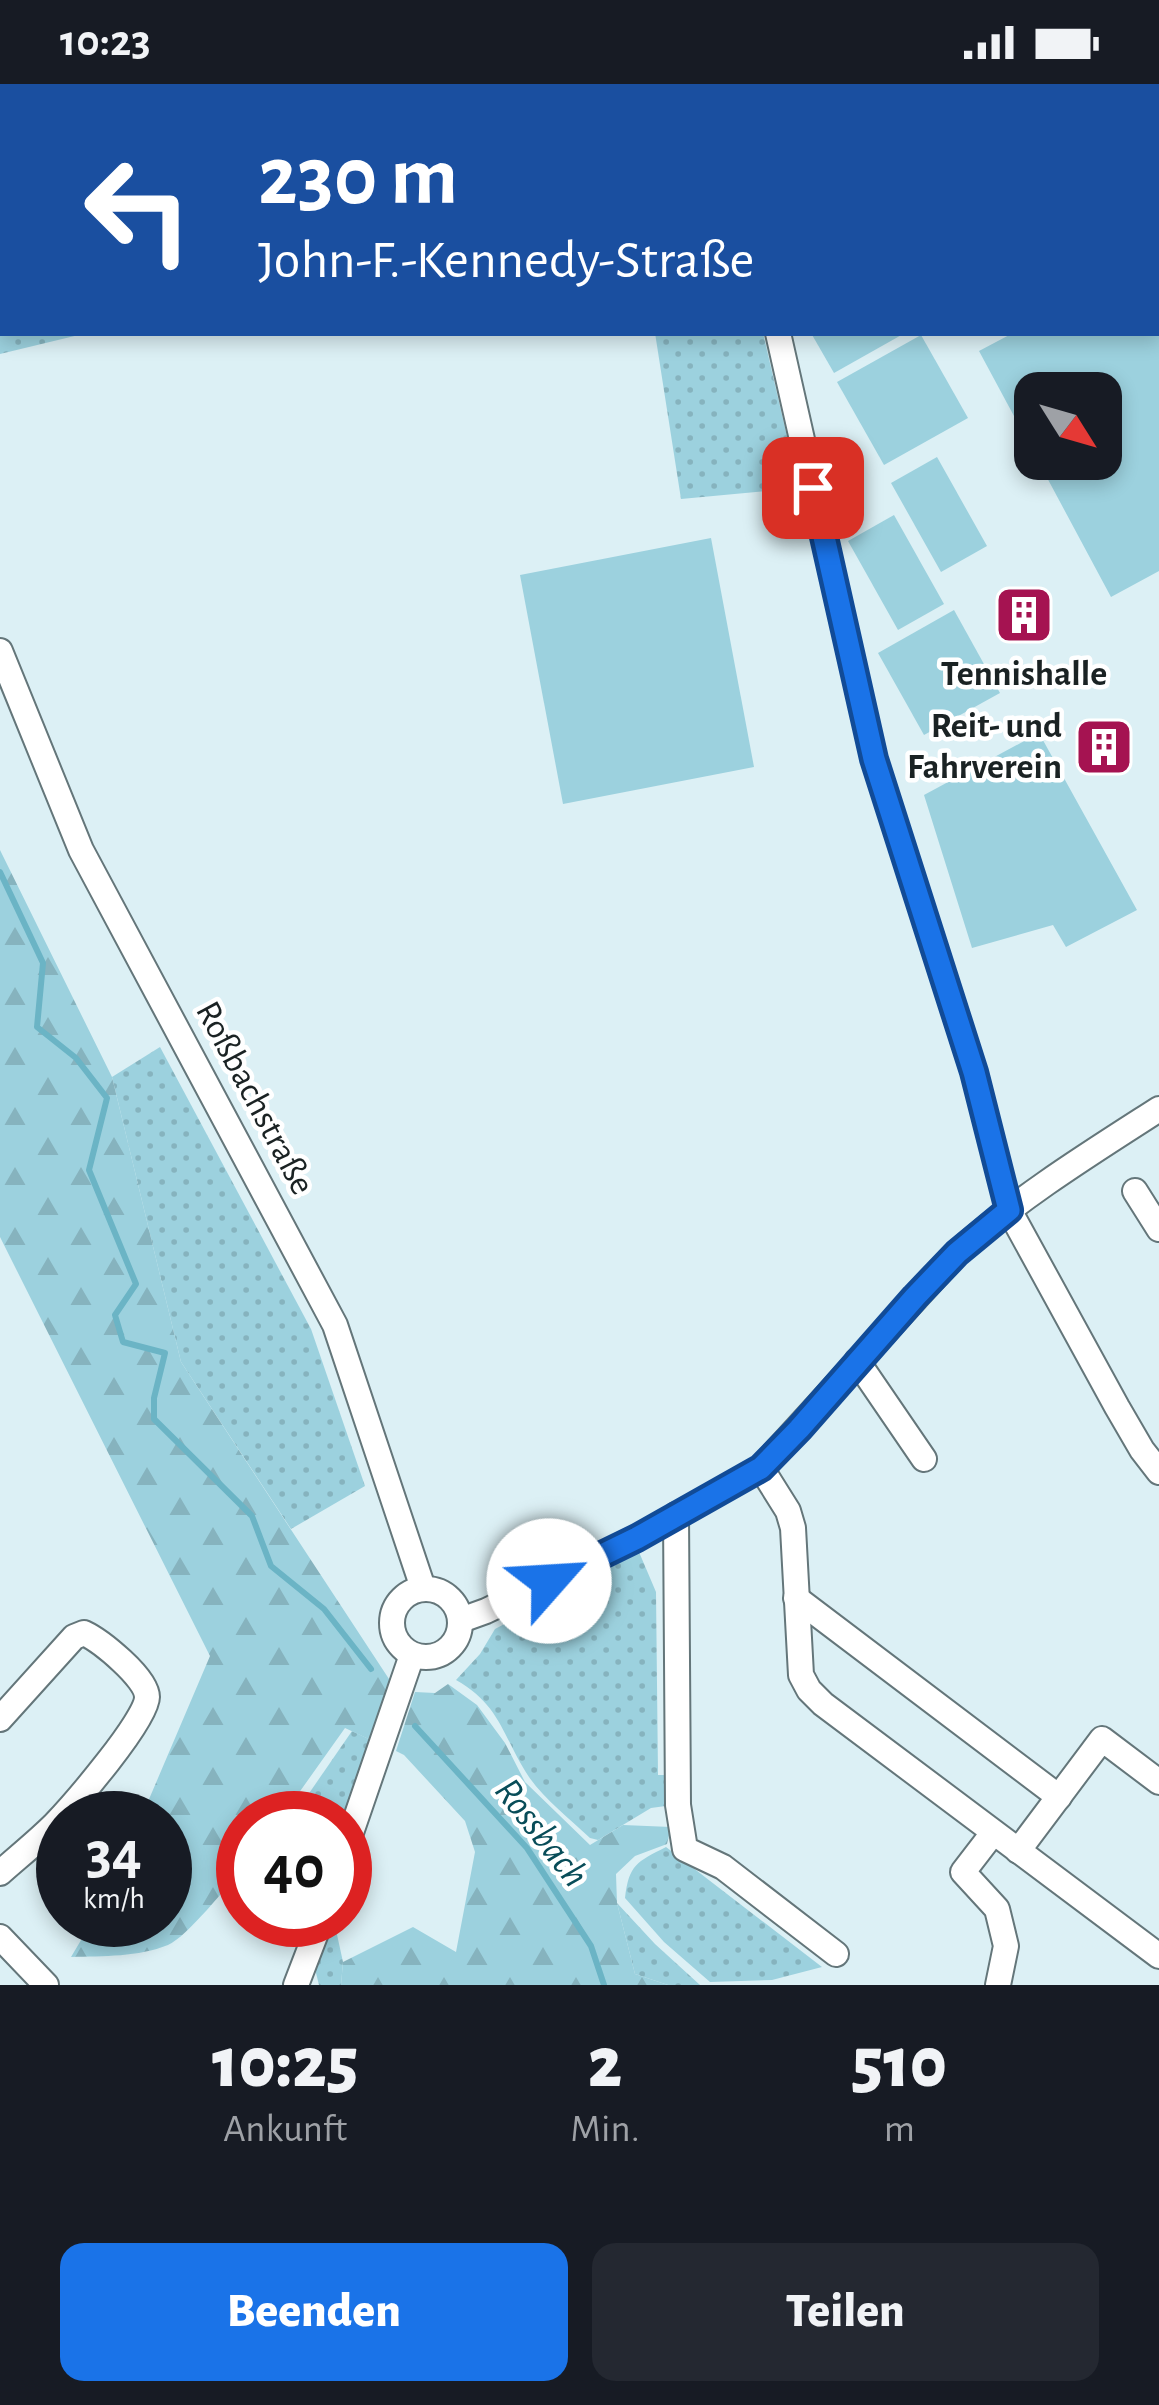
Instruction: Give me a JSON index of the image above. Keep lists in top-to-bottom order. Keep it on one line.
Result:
{"streets":{"street":["Roßbachstraße"]},"water":["Rossbach"],"places":{"building":["Tennishalle","Reit- und Fahrverein"]},"north":"bottom right","page":{"status":"10:23","turn":["230 m","John-F.-Kennedy-Straße"],"speed":"34 km/h","limit":"40","eta":["10:25","Ankunft","2","Min.","510","m"],"buttons":["Beenden","Teilen"]}}
